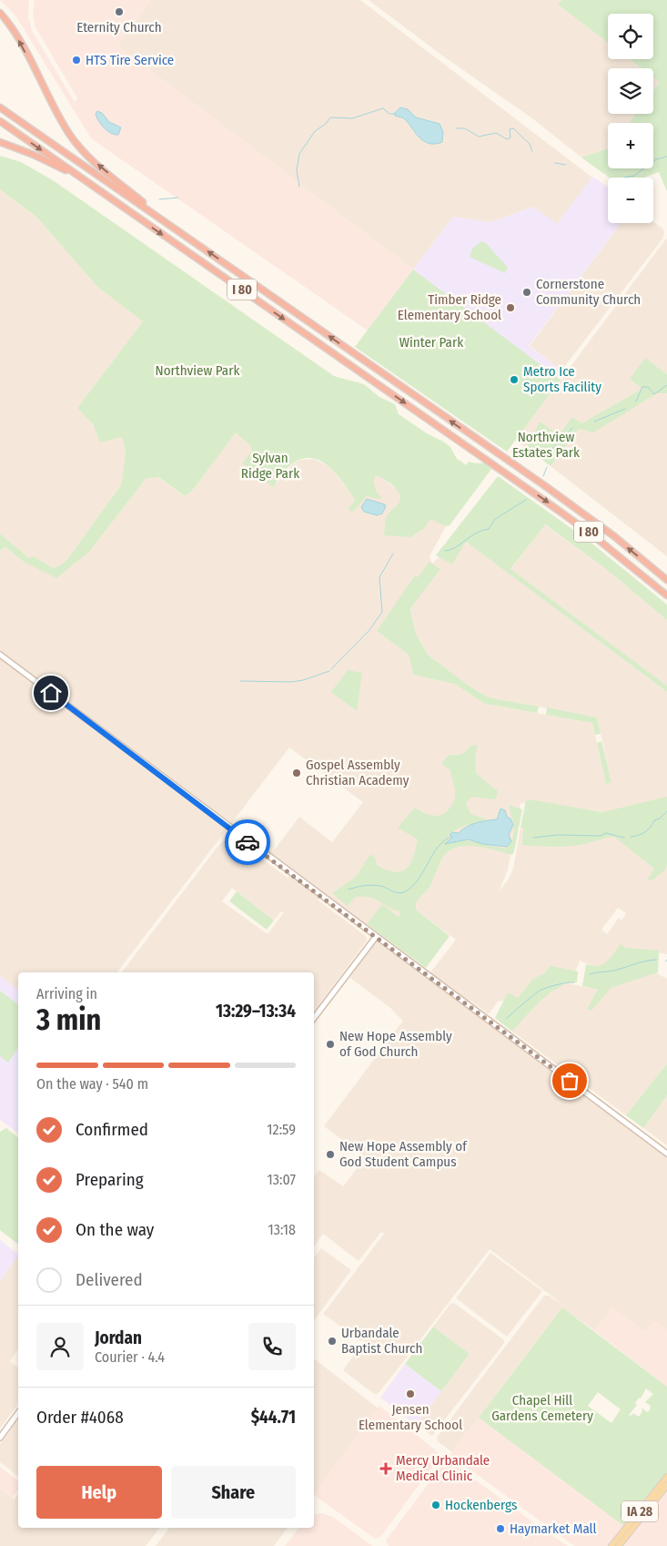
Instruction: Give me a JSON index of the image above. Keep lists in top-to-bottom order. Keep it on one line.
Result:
{"streets":{"highway":["I 80"],"main road":["IA 28"]},"parks":["Winter Park","Northview Park","Northview Estates Park","Sylvan Ridge Park","Chapel Hill Gardens Cemetery"],"places":{"other":["Eternity Church","HTS Tire Service","Cornerstone Community Church","Timber Ridge Elementary School","Metro Ice Sports Facility","Gospel Assembly Christian Academy","New Hope Assembly of God Church","New Hope Assembly of God Student Campus","Urbandale Baptist Church","Jensen Elementary School","Hockenbergs","Haymarket Mall"],"health":["Mercy Urbandale Medical Clinic"]},"page":{"map_buttons":["+","−"],"heading":["3 min","Arriving in","13:29–13:34"],"panel":["Jordan","Courier · 4.4","Order #4068","$44.71"],"bar":"On the way · 540 m","list":[["Confirmed","12:59"],["Preparing","13:07"],["On the way","13:18"],"Delivered"],"buttons":["Help","Share"]}}
